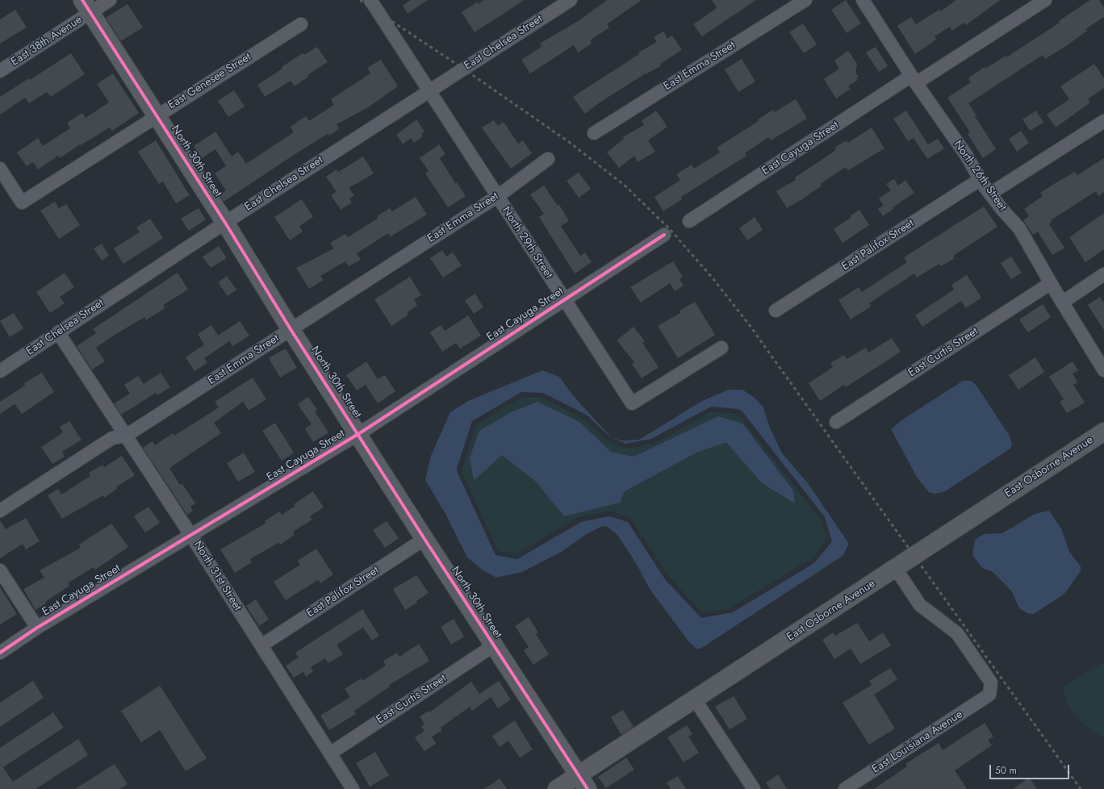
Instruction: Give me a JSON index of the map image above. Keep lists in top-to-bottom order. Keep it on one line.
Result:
{"streets":{"street":["East 38th Avenue","East Chelsea Street","East Emma Street","East Genesee Street","East Cayuga Street","North 30th Street","North 26th Street","North 29th Street","East Palifox Street","East Curtis Street","East Osborne Avenue","North 31st Street","East Louisiana Avenue"]},"crossings":[["East 38th Avenue","North 30th Street"],["East Chelsea Street","North 30th Street"],["East Chelsea Street","North 29th Street"],["East Chelsea Street","North 31st Street"],["East Emma Street","North 30th Street"],["East Emma Street","North 29th Street"],["East Emma Street","North 31st Street"],["East Genesee Street","North 30th Street"],["East Cayuga Street","North 30th Street"],["East Cayuga Street","North 26th Street"],["East Cayuga Street","North 29th Street"],["East Cayuga Street","North 31st Street"],["North 30th Street","East Palifox Street"],["North 30th Street","East Curtis Street"],["North 30th Street","East Osborne Avenue"],["North 26th Street","East Palifox Street"],["North 26th Street","East Curtis Street"],["East Palifox Street","North 31st Street"],["East Curtis Street","North 31st Street"],["East Osborne Avenue","East Louisiana Avenue"]],"scale_bar":"50 m"}
